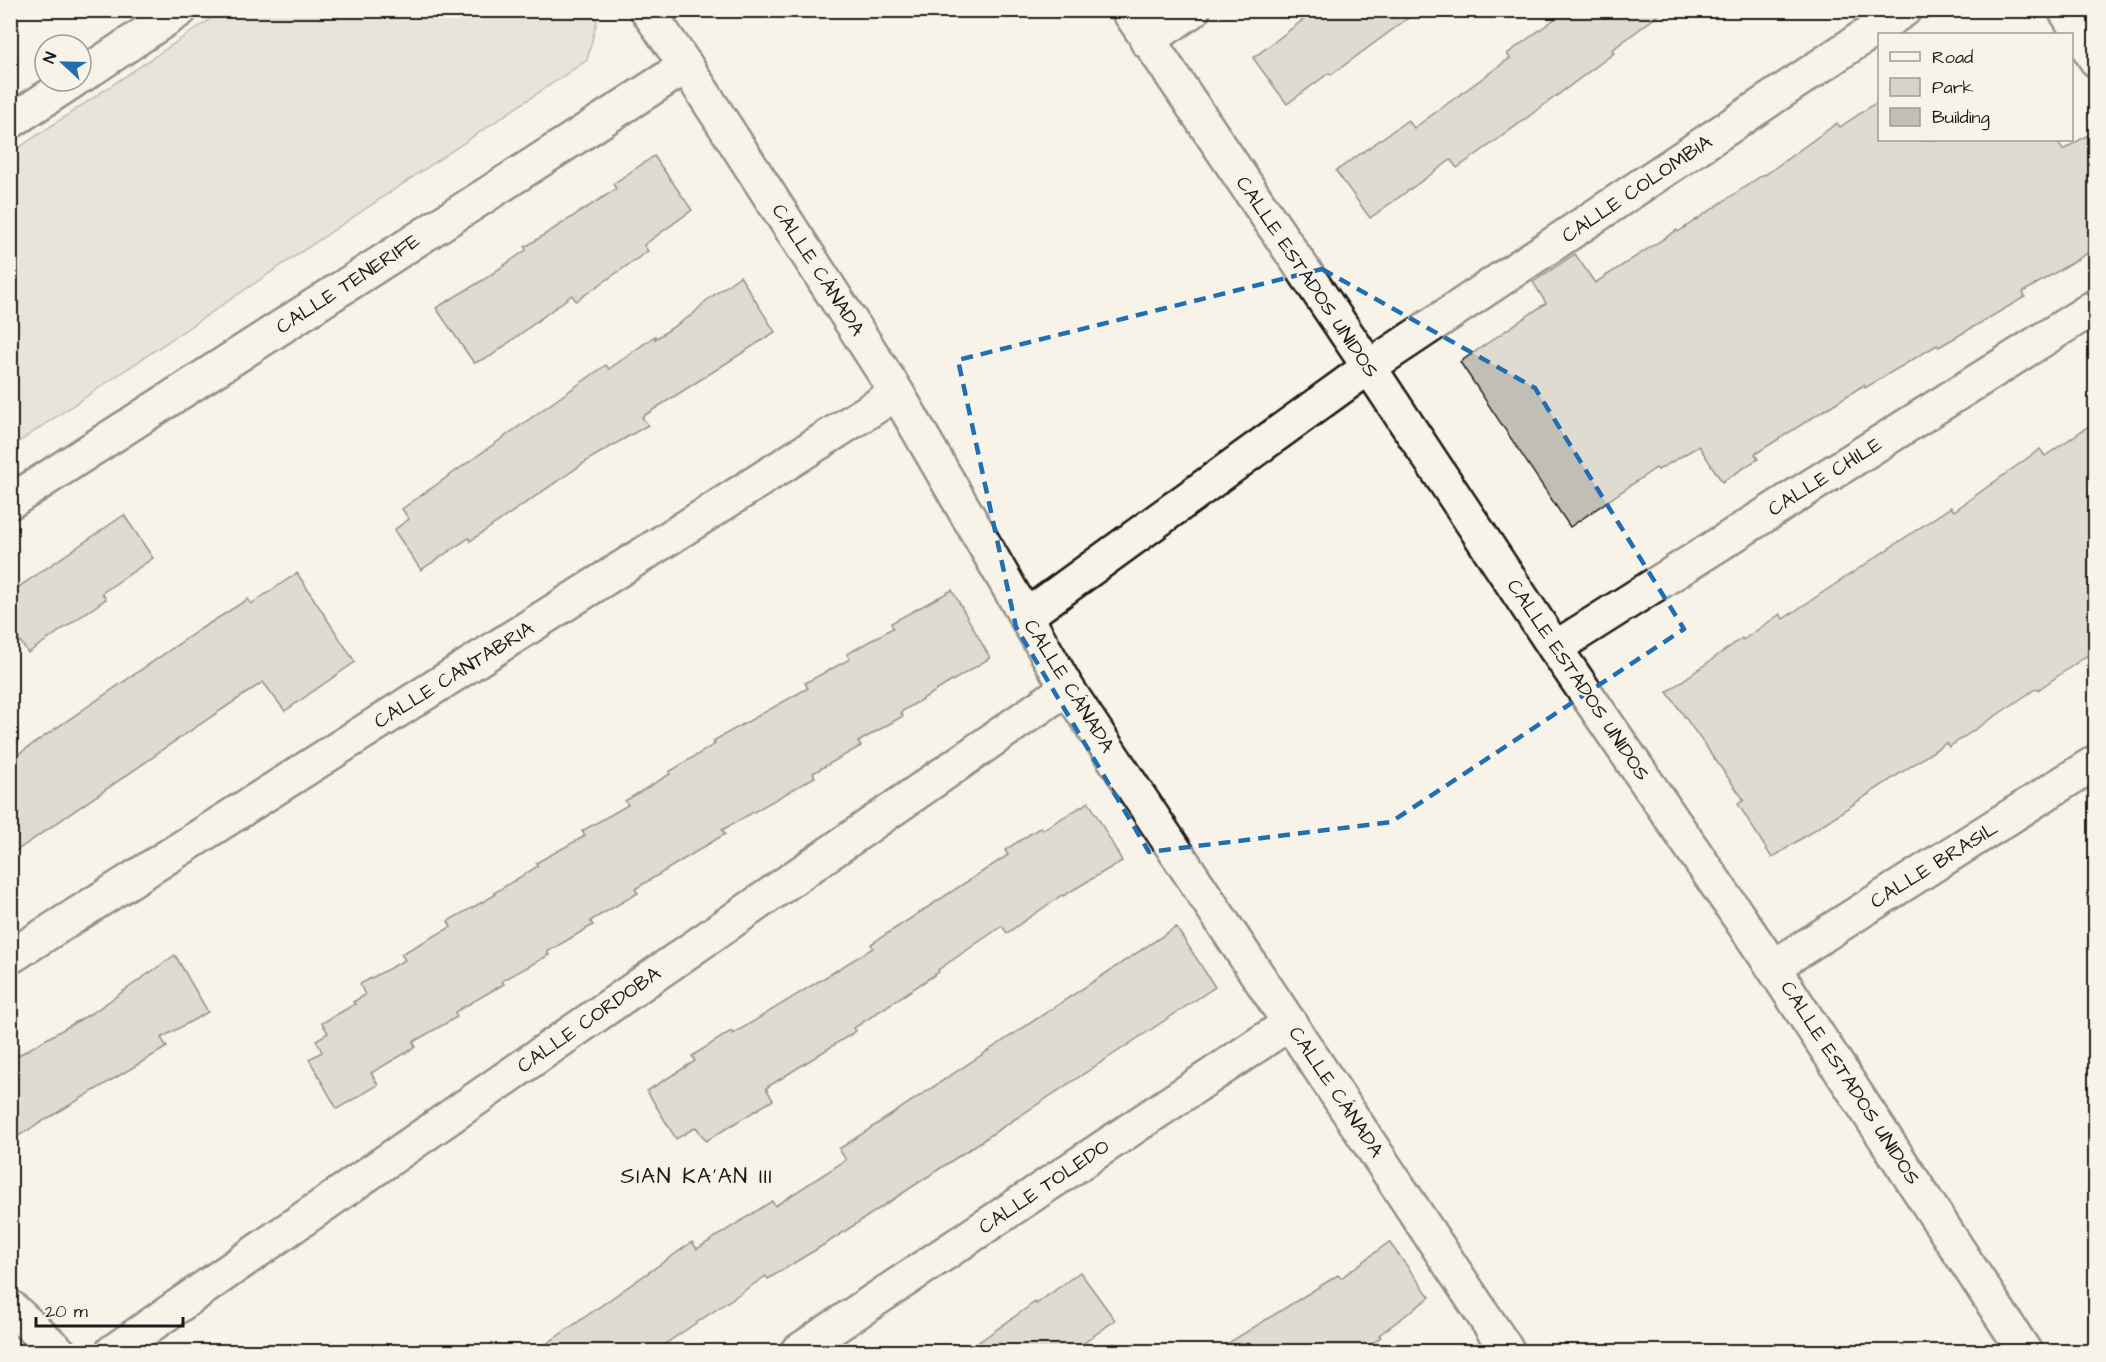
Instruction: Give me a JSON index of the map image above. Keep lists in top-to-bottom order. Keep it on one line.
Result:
{"streets":{"street":["CALLE COLOMBIA","CALLE CÁNADA","CALLE ESTADOS UNIDOS","CALLE TENERIFE","CALLE CHILE","CALLE CANTABRIA","CALLE BRASIL","CALLE CORDOBA","CALLE TOLEDO"]},"crossings":[["CALLE COLOMBIA","CALLE CÁNADA"],["CALLE COLOMBIA","CALLE ESTADOS UNIDOS"],["CALLE CÁNADA","CALLE TENERIFE"],["CALLE CÁNADA","CALLE CANTABRIA"],["CALLE CÁNADA","CALLE CORDOBA"],["CALLE CÁNADA","CALLE TOLEDO"],["CALLE ESTADOS UNIDOS","CALLE CHILE"],["CALLE ESTADOS UNIDOS","CALLE BRASIL"]],"districts":["SIAN KA'AN III"],"legend":["Road","Park","Building"],"scale_bar":"20 m","north":"left"}
